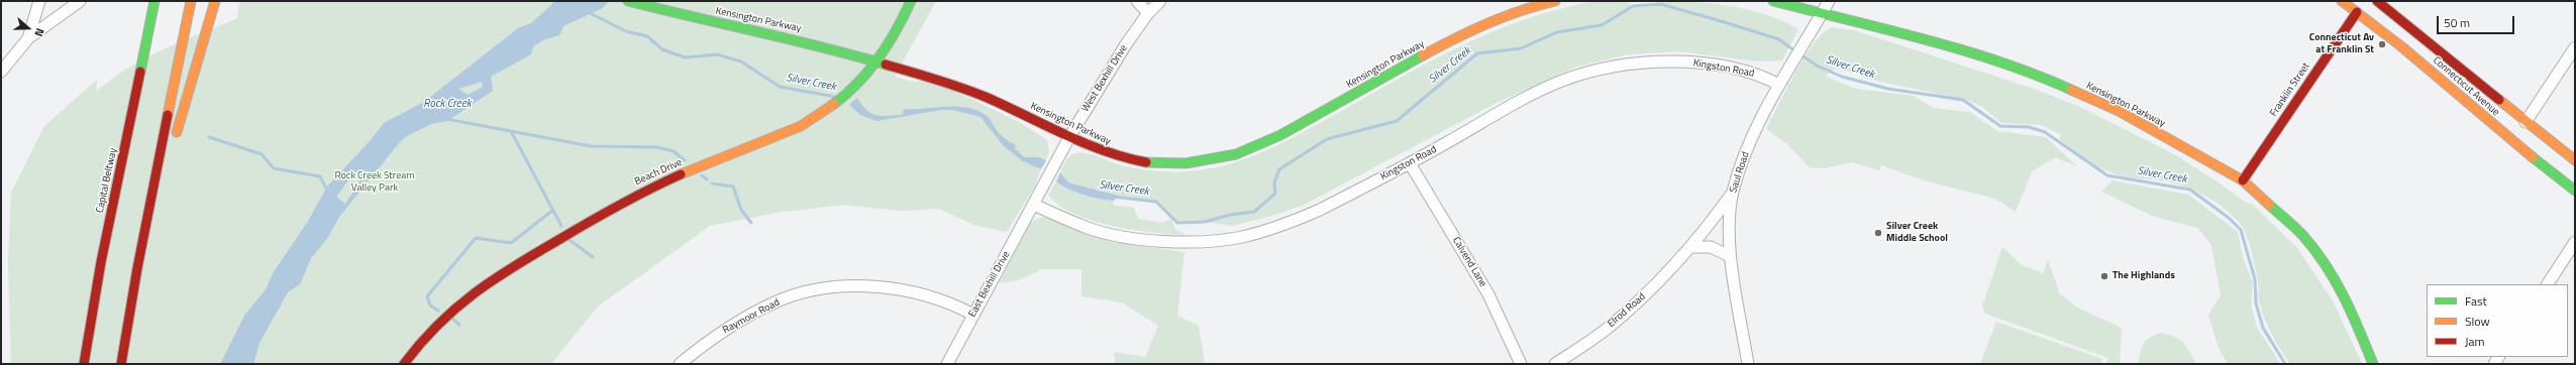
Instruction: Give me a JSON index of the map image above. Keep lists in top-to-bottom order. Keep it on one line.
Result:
{"streets":{"main road":["Kensington Parkway","Connecticut Avenue","Franklin Street","Beach Drive","Capital Beltway"],"street":["Kingston Road","West Bexhill Drive","Saul Road","Calvend Lane","East Bexhill Drive","Elrod Road","Raymoor Road"]},"crossings":[["Kensington Parkway","West Bexhill Drive"],["Kensington Parkway","Franklin Street"],["Kensington Parkway","Beach Drive"],["Kensington Parkway","Saul Road"],["Kingston Road","West Bexhill Drive"],["Kingston Road","Saul Road"],["Kingston Road","Calvend Lane"],["Kingston Road","East Bexhill Drive"],["West Bexhill Drive","East Bexhill Drive"],["Connecticut Avenue","Franklin Street"],["Saul Road","Elrod Road"],["East Bexhill Drive","Raymoor Road"]],"water":["Silver Creek","Rock Creek"],"parks":["Rock Creek Stream Valley Park"],"places":["Connecticut Av at Franklin St","Silver Creek Middle School","The Highlands"],"legend":["Fast","Slow","Jam"],"scale_bar":"50 m","north":"right"}
